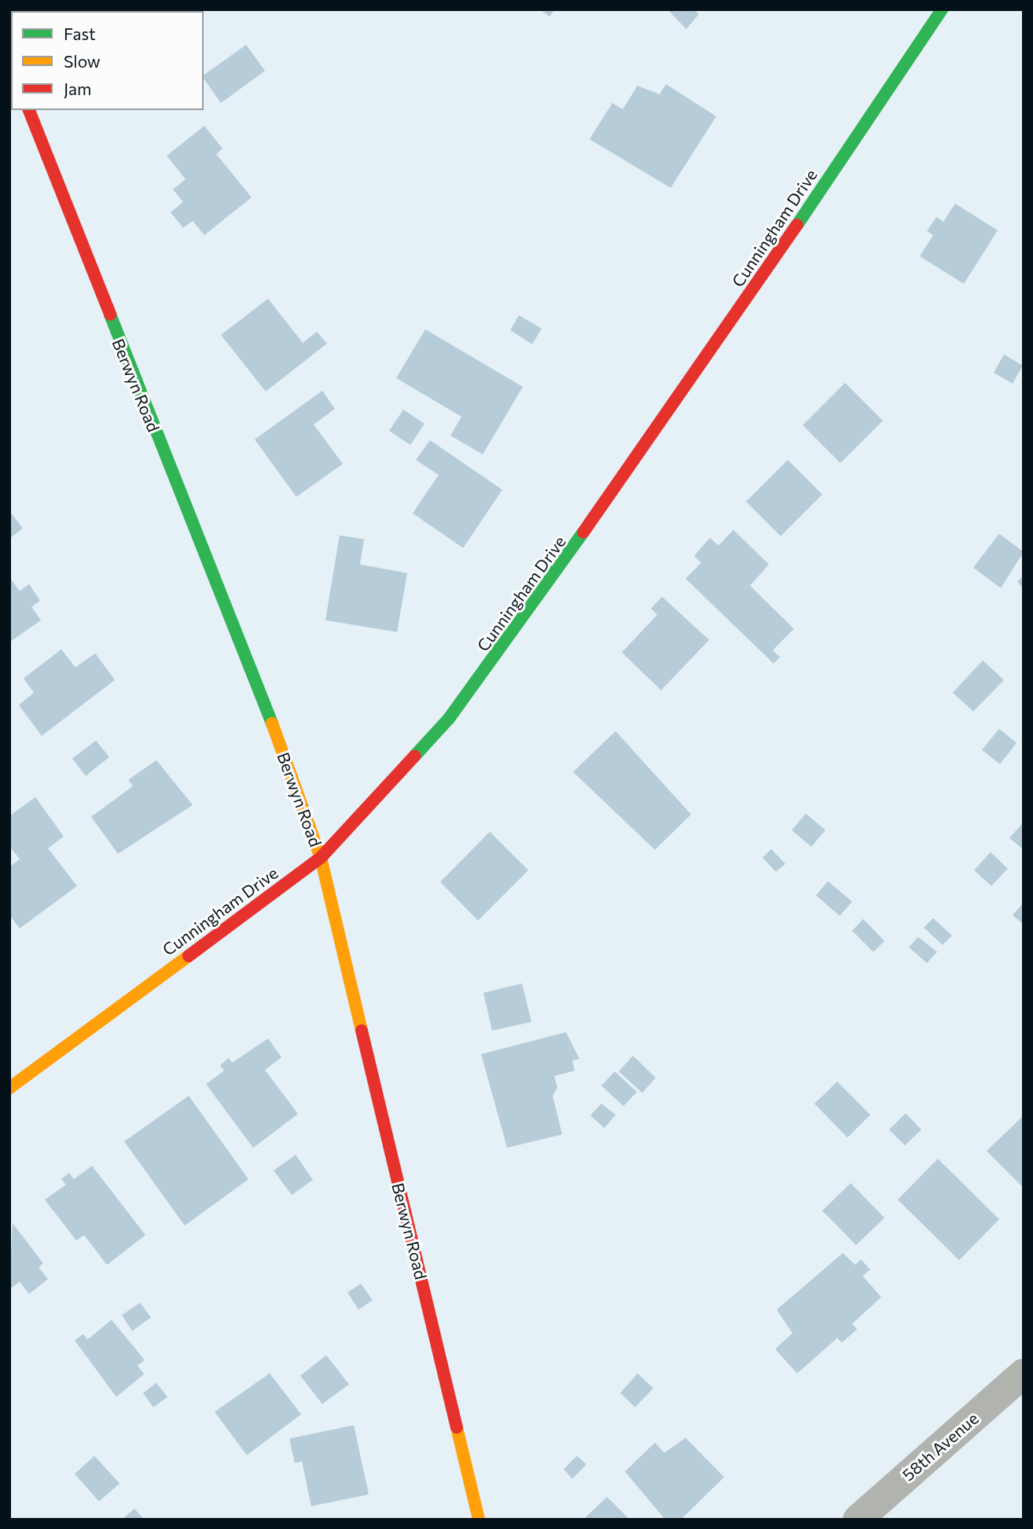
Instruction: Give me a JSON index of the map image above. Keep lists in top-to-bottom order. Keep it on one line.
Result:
{"streets":{"street":["Cunningham Drive","Berwyn Road","58th Avenue"]},"crossings":[["Cunningham Drive","Berwyn Road"]],"legend":["Fast","Slow","Jam"]}
